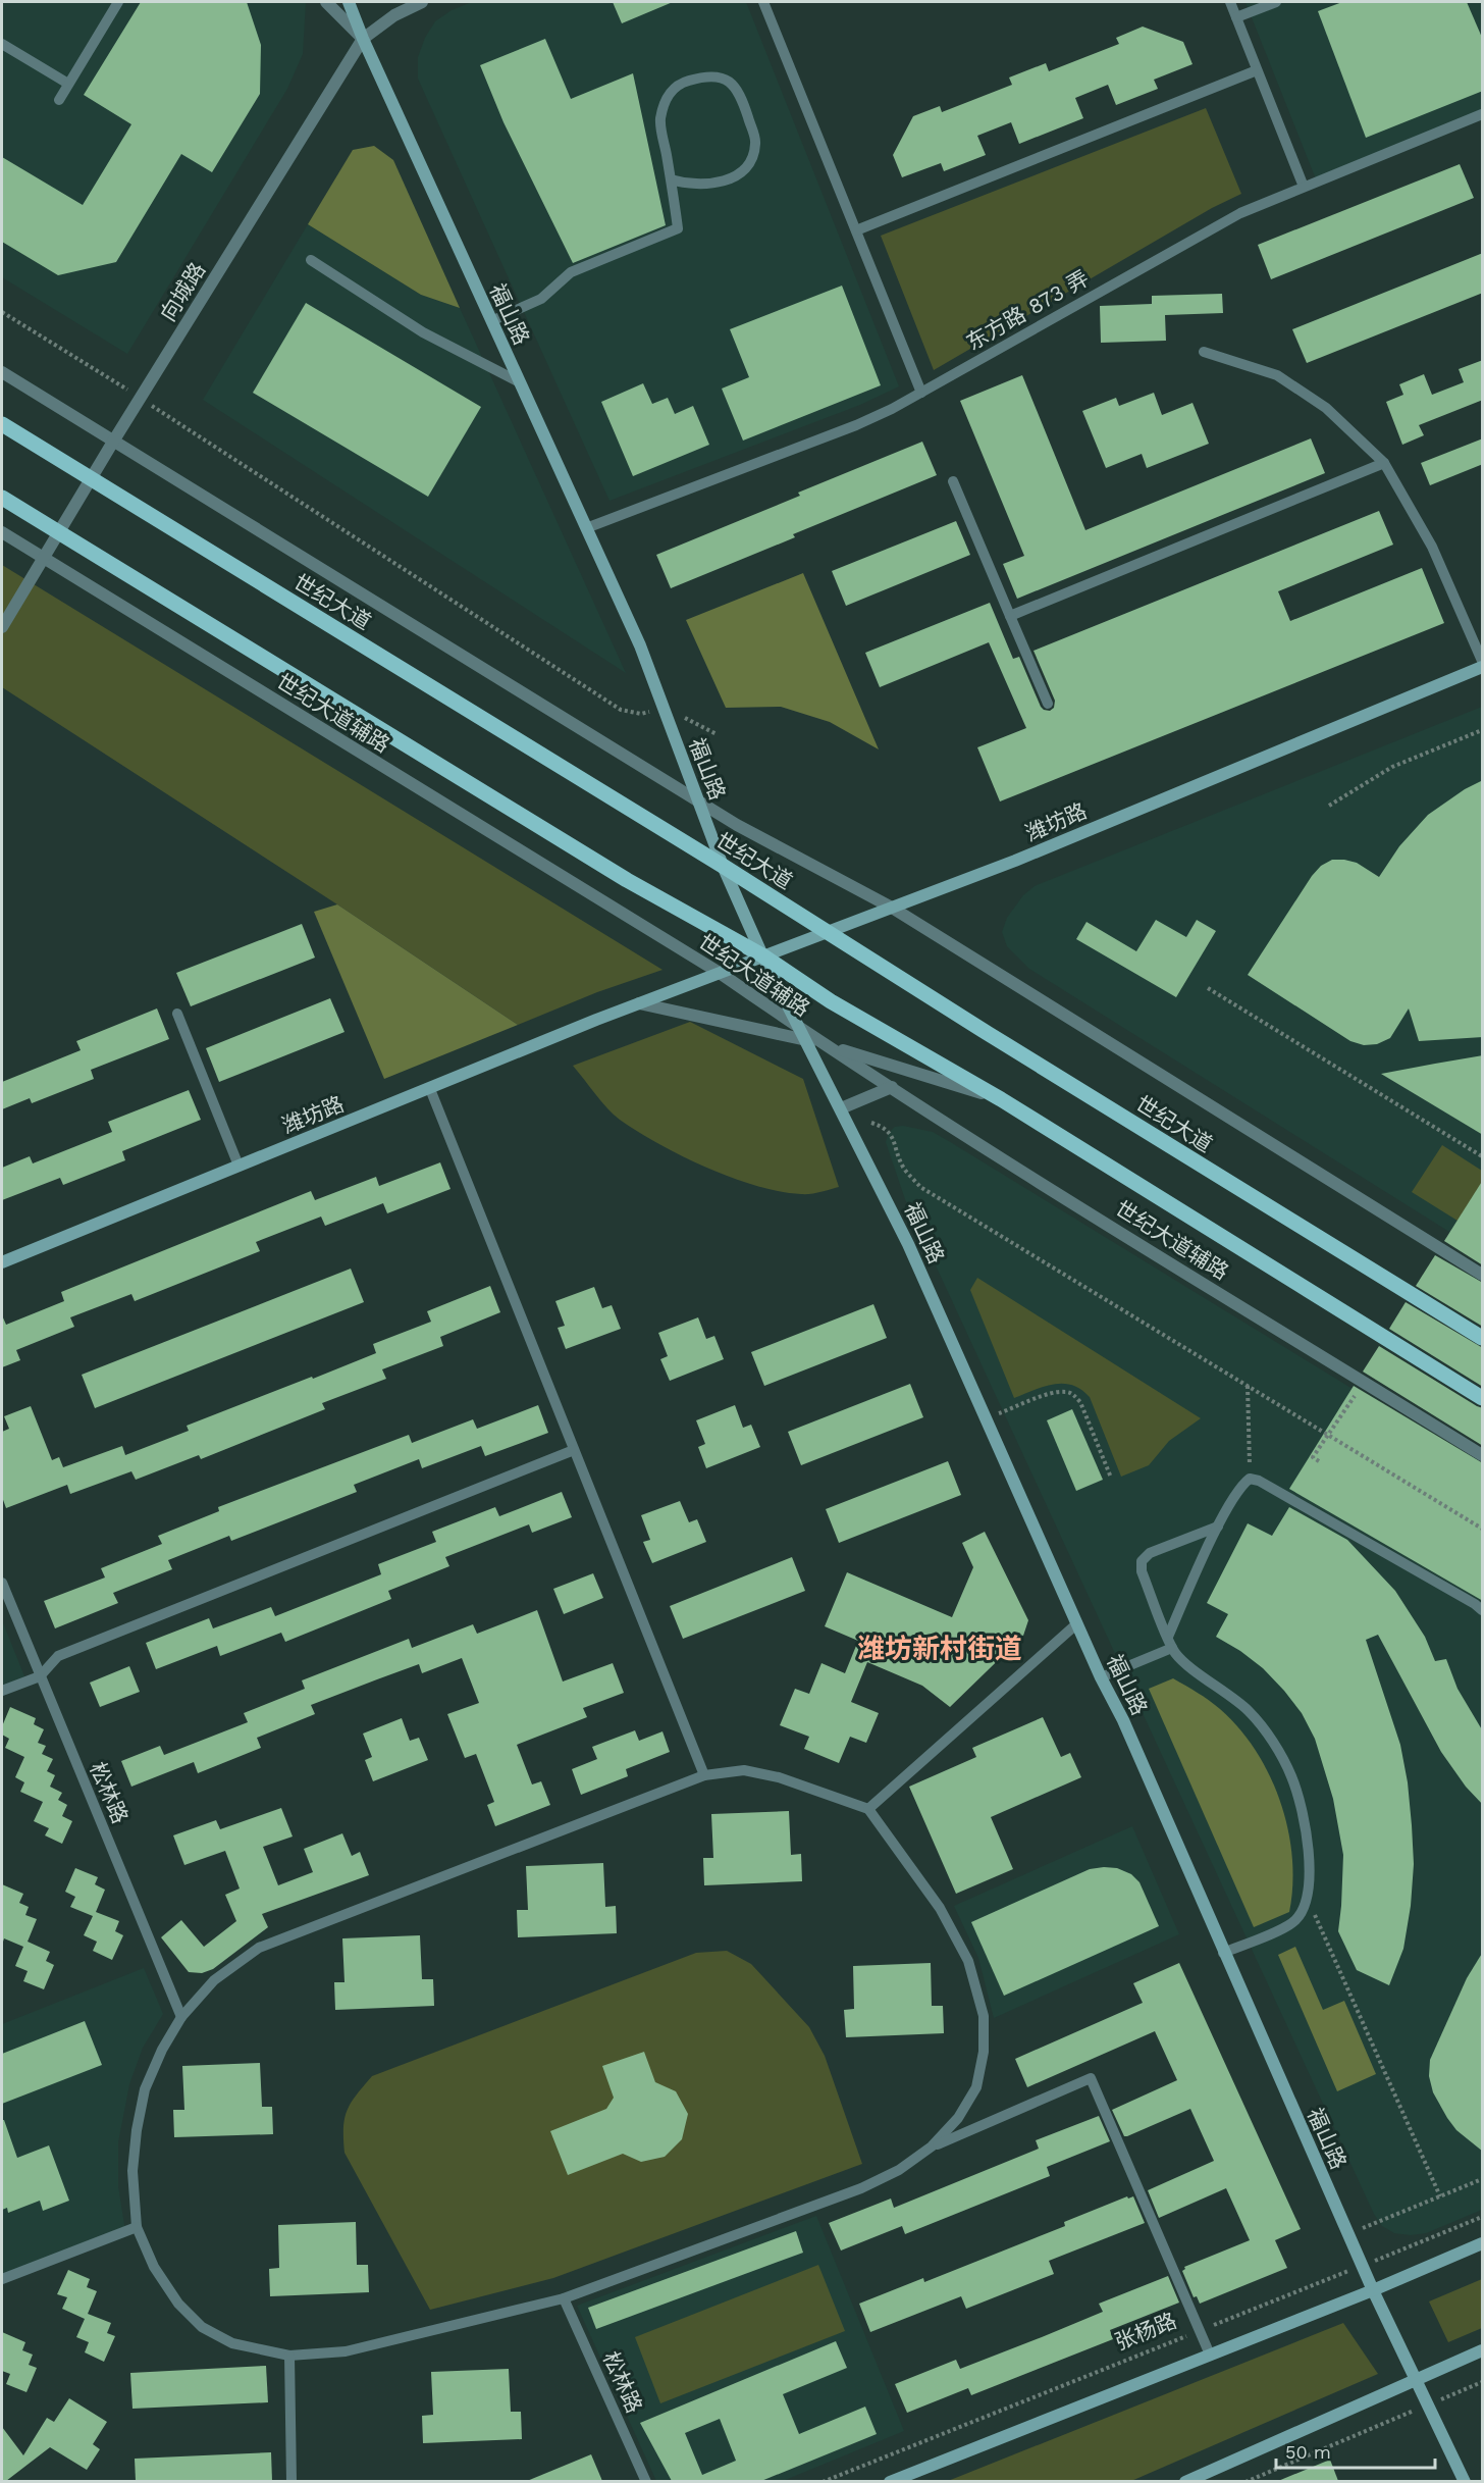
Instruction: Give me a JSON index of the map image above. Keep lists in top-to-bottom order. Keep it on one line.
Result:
{"streets":{"main road":["世纪大道"],"street":["向城路","福山路","世纪大道辅路","潍坊路"],"lane":["东方路 873 弄","松林路"],"path":["张杨路"]},"crossings":[["向城路","福山路"],["向城路","世纪大道"],["向城路","世纪大道辅路"],["东方路 873 弄","福山路"],["福山路","世纪大道"],["福山路","世纪大道辅路"],["福山路","潍坊路"],["福山路","张杨路"],["世纪大道","潍坊路"],["世纪大道辅路","潍坊路"]],"districts":["潍坊新村街道"],"scale_bar":"50 m"}
